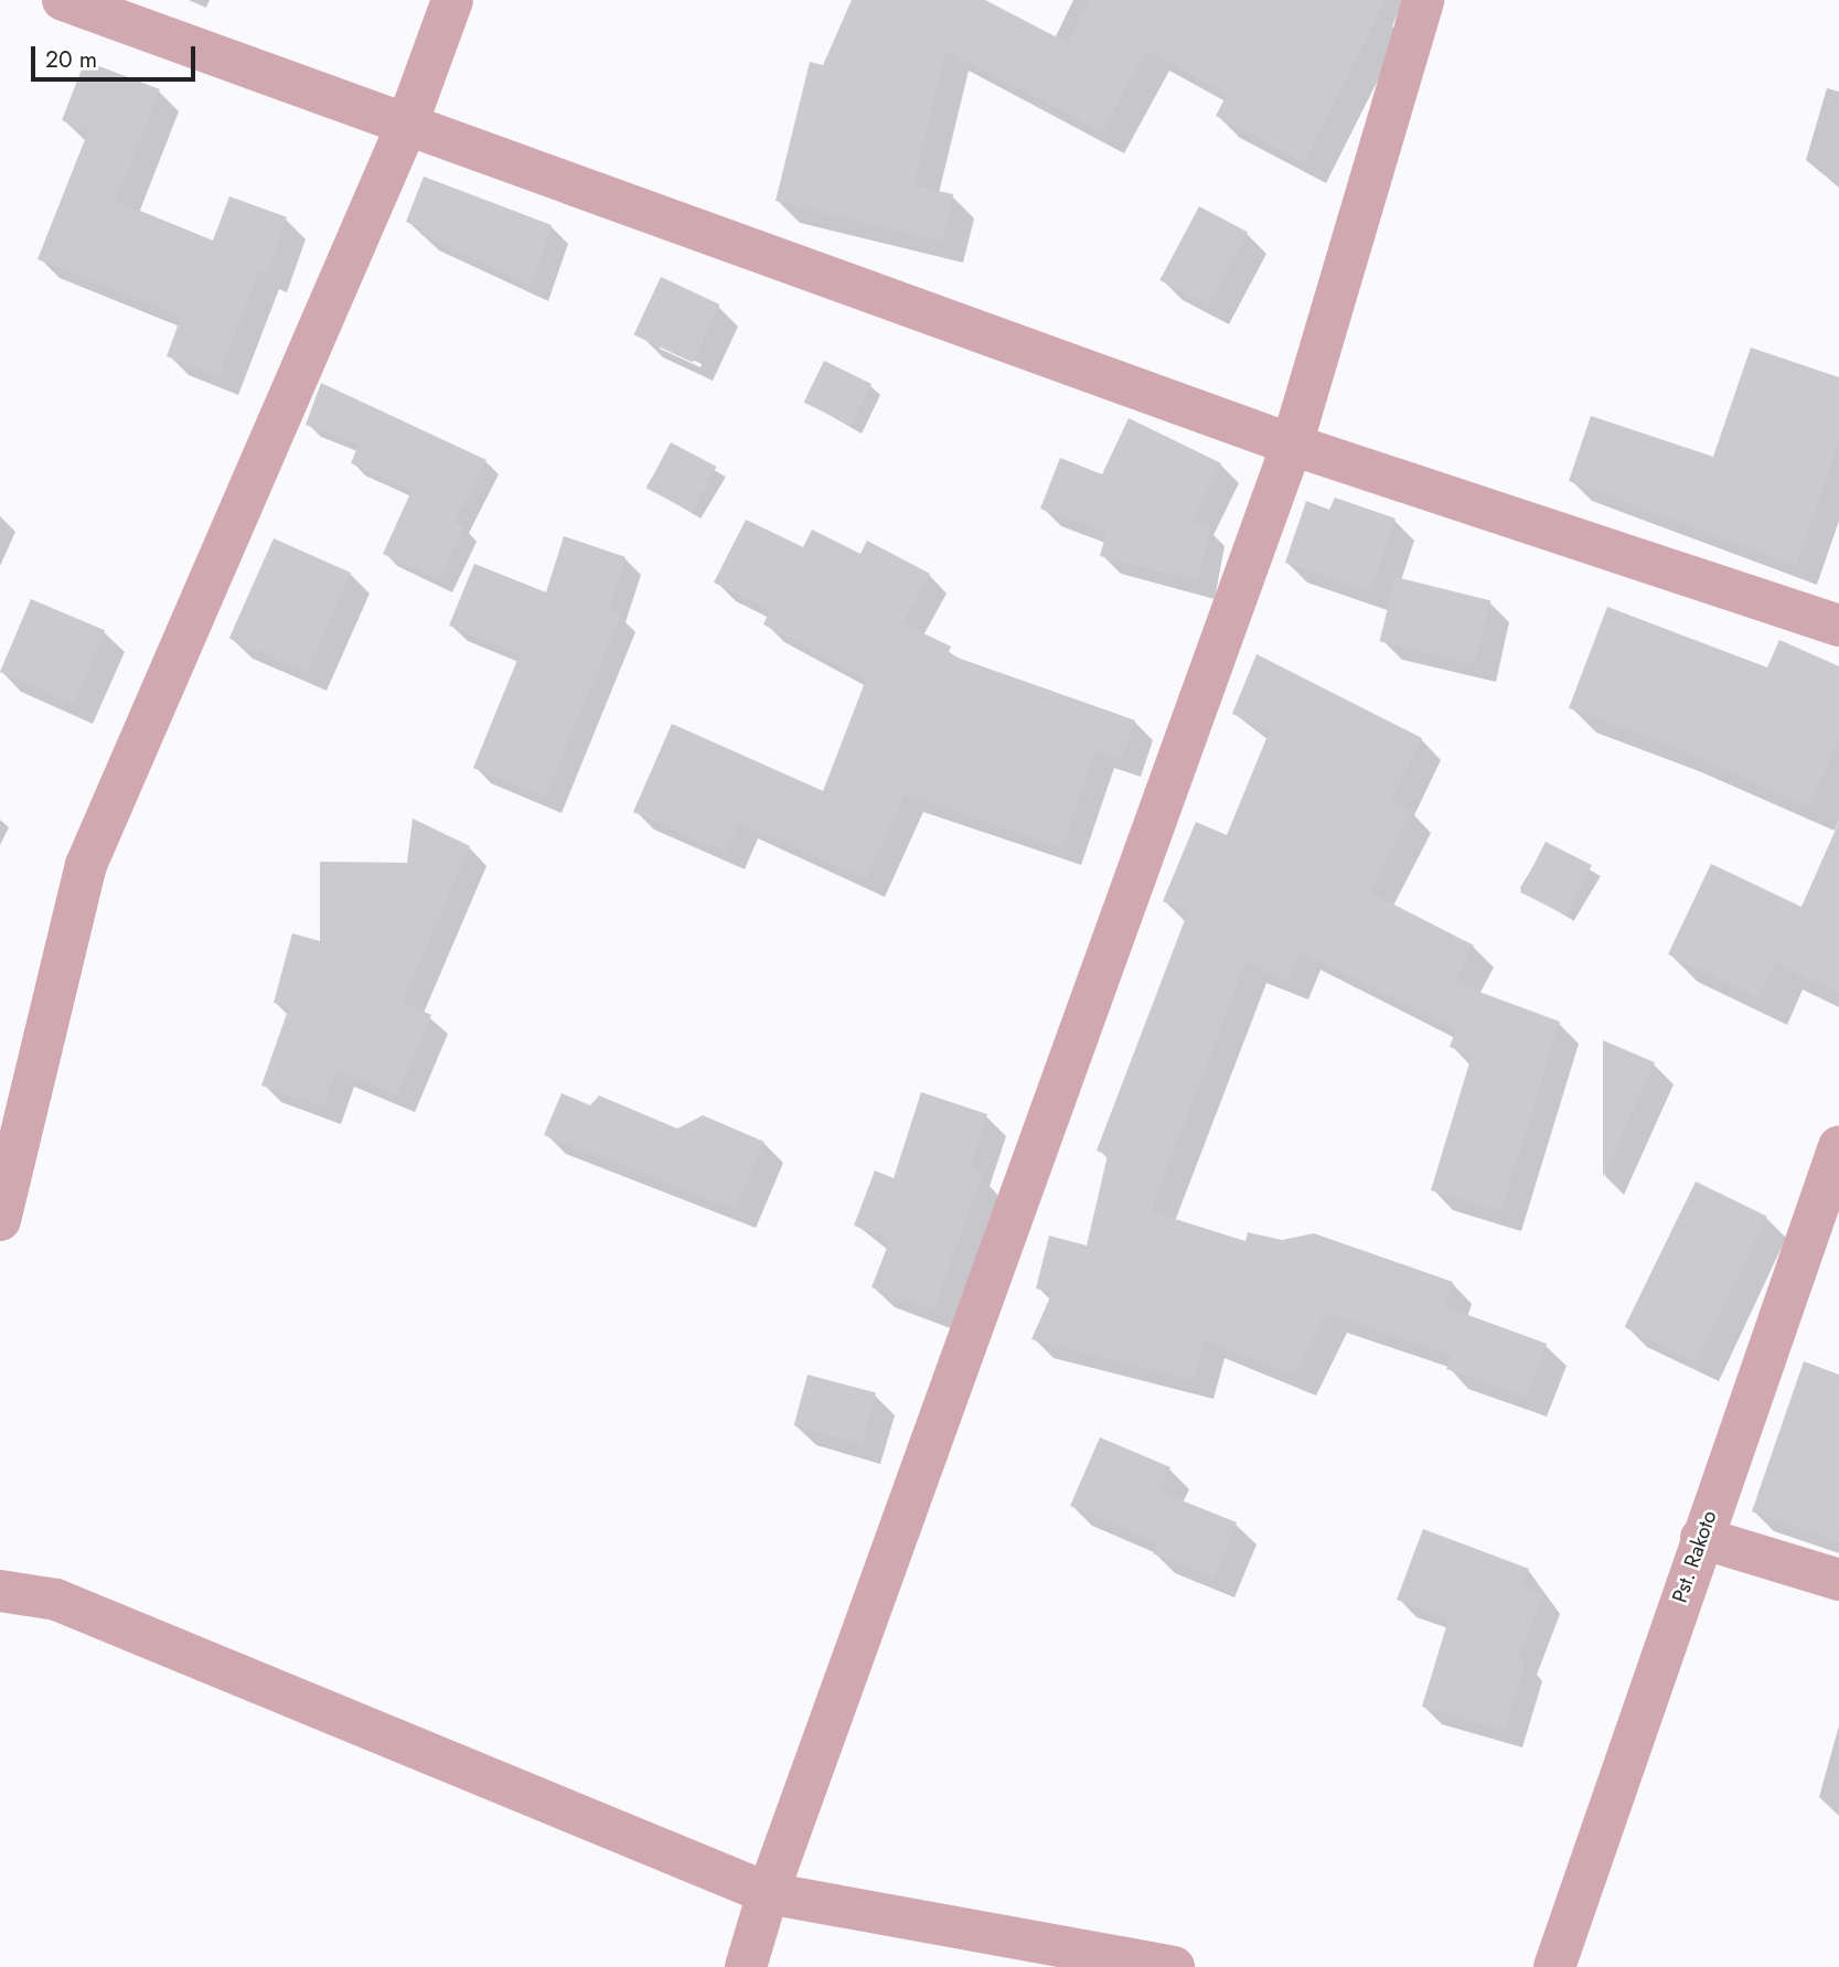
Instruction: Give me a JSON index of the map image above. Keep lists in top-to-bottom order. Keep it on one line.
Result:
{"streets":{"street":["Pst. Rakoto"]},"scale_bar":"20 m"}
